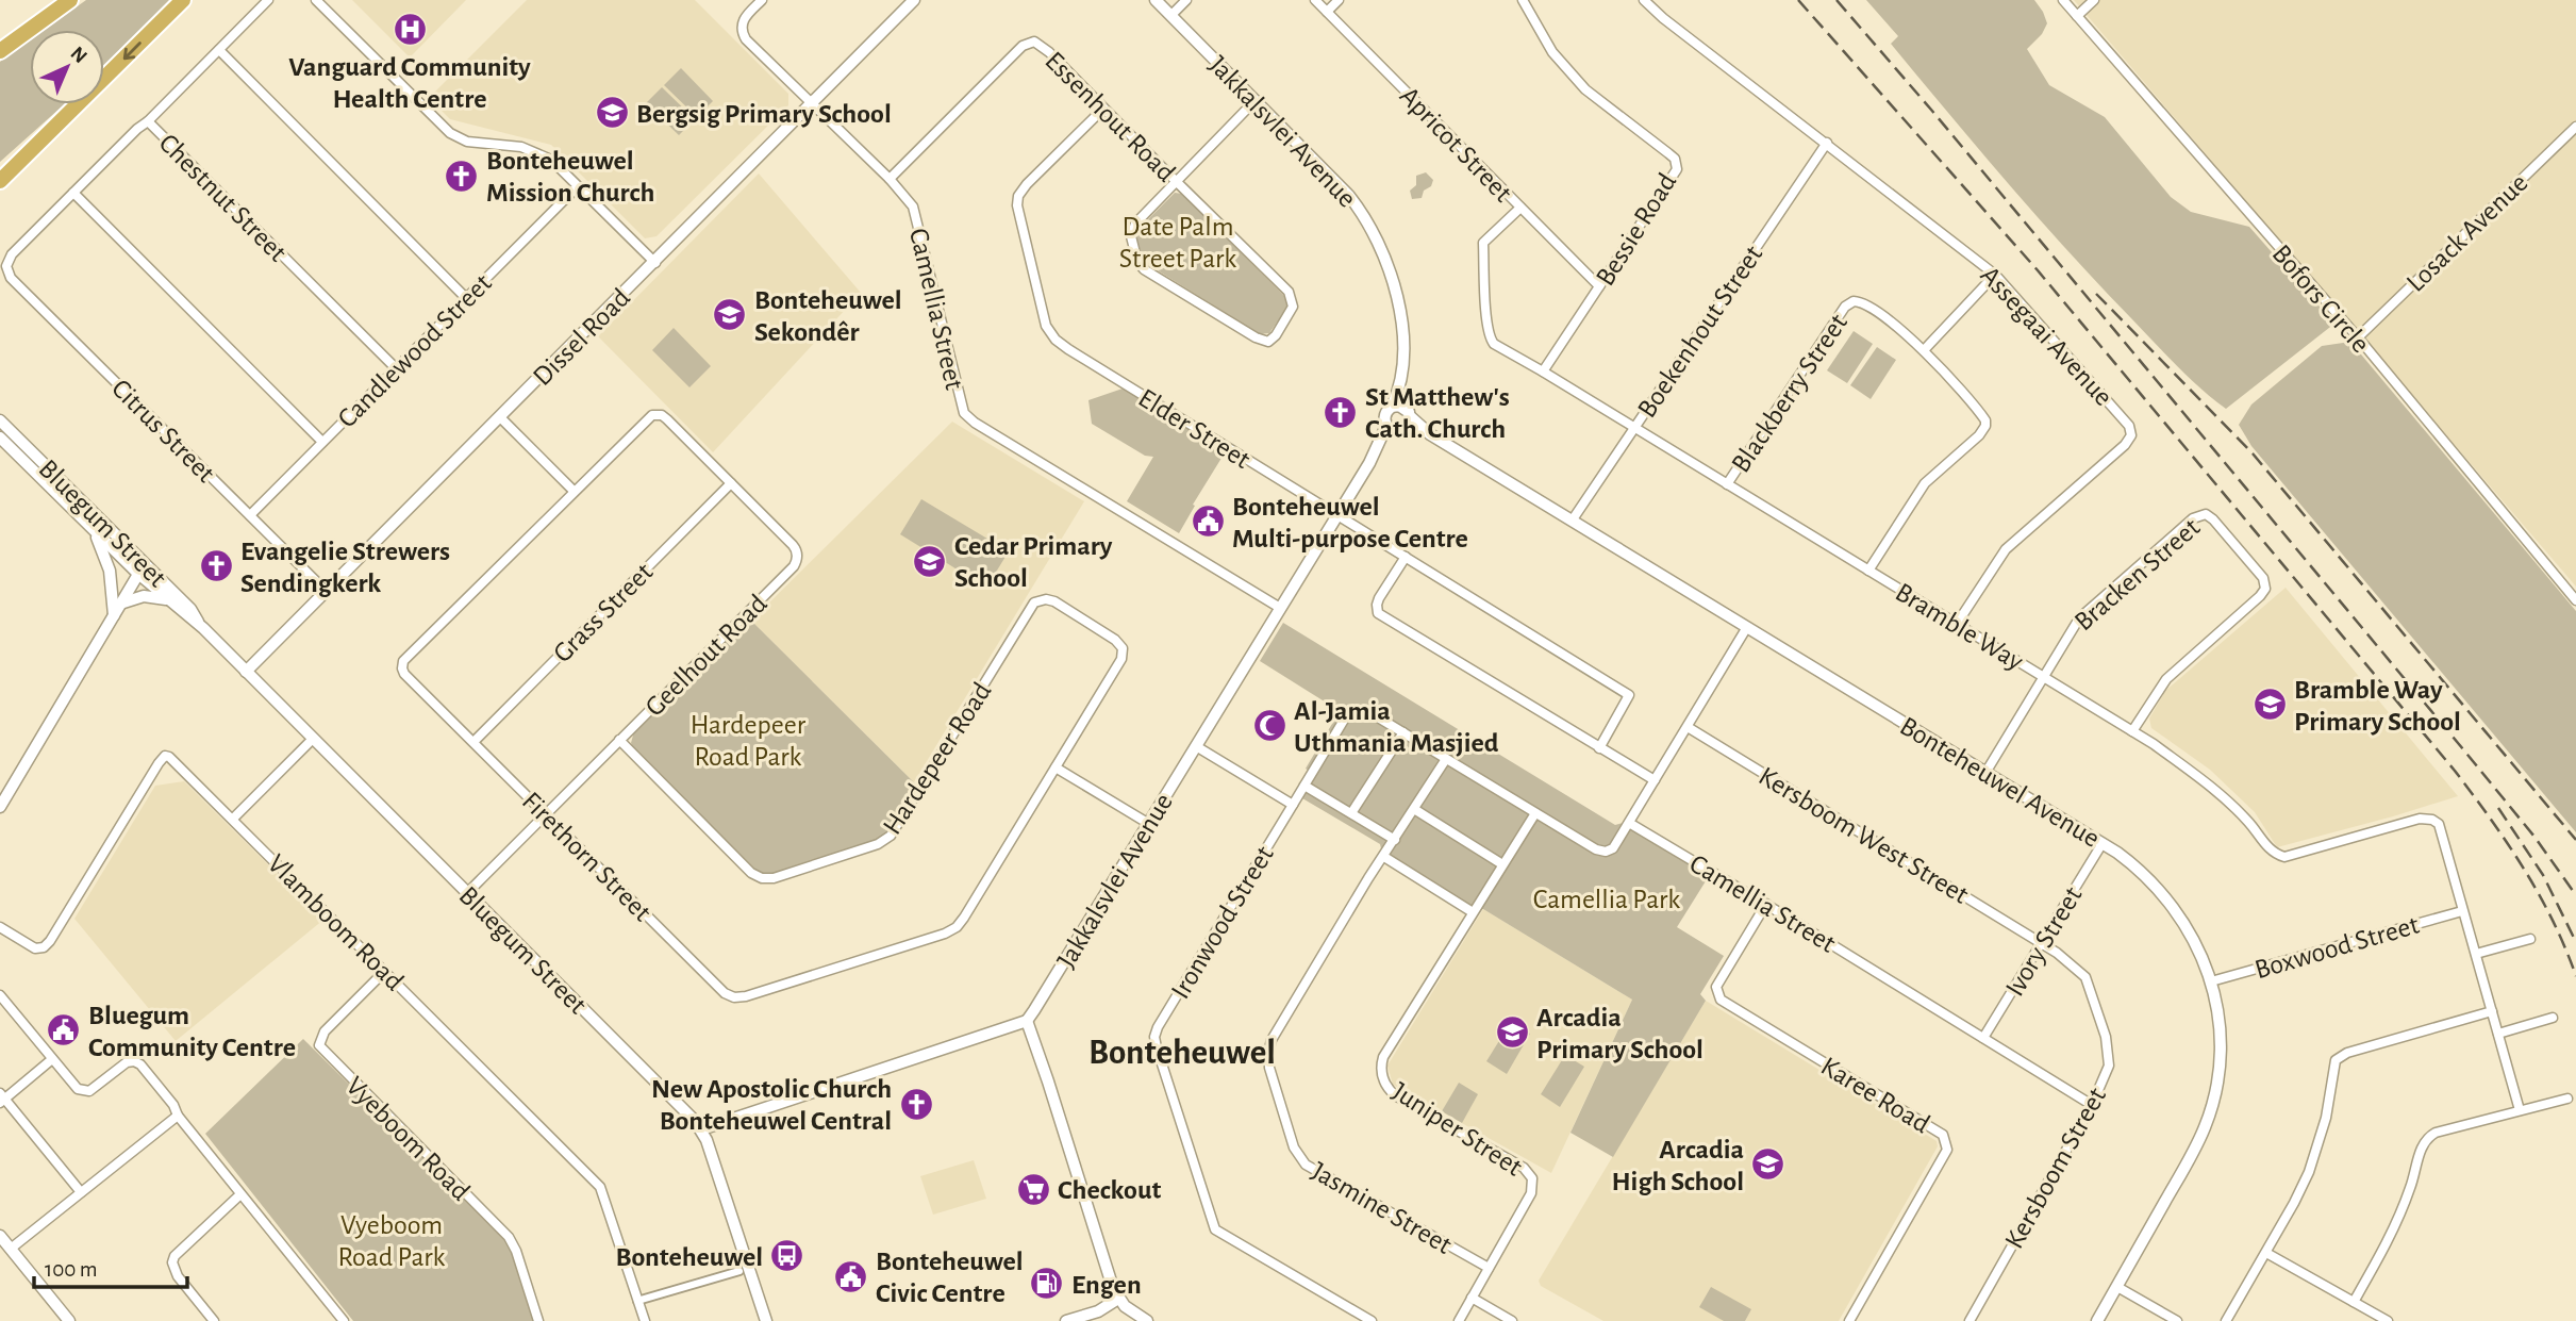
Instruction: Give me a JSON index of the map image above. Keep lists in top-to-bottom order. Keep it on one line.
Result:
{"streets":{"street":["Essenhout Road","Jakkalsvlei Avenue","Apricot Street","Chestnut Street","Bessie Road","Losack Avenue","Bofors Circle","Camellia Street","Boekenhout Street","Assegaai Avenue","Dissel Road","Candlewood Street","Blackberry Street","Elder Street","Citrus Street","Bluegum Street","Bracken Street","Grass Street","Bramble Way","Geelhout Road","Hardepeer Road","Bonteheuwel Avenue","Kersboom West Street","Firethorn Street","Vlamboom Road","Ironwood Street","Ivory Street","Boxwood Street","Karee Road","Juniper Street","Vyeboom Road","Kersboom Street","Jasmine Street"]},"crossings":[["Essenhout Road","Camellia Street"],["Essenhout Road","Elder Street"],["Jakkalsvlei Avenue","Camellia Street"],["Jakkalsvlei Avenue","Elder Street"],["Jakkalsvlei Avenue","Bonteheuwel Avenue"],["Apricot Street","Bessie Road"],["Apricot Street","Bramble Way"],["Chestnut Street","Candlewood Street"],["Chestnut Street","Citrus Street"],["Bessie Road","Bramble Way"],["Losack Avenue","Bofors Circle"],["Camellia Street","Dissel Road"],["Camellia Street","Ivory Street"],["Camellia Street","Karee Road"],["Camellia Street","Kersboom Street"],["Boekenhout Street","Assegaai Avenue"],["Boekenhout Street","Bramble Way"],["Boekenhout Street","Bonteheuwel Avenue"],["Assegaai Avenue","Bramble Way"],["Dissel Road","Citrus Street"],["Dissel Road","Bluegum Street"],["Candlewood Street","Citrus Street"],["Blackberry Street","Bramble Way"],["Bluegum Street","Geelhout Road"],["Bracken Street","Bramble Way"],["Bracken Street","Bonteheuwel Avenue"],["Grass Street","Geelhout Road"],["Grass Street","Firethorn Street"],["Bramble Way","Boxwood Street"],["Geelhout Road","Hardepeer Road"],["Geelhout Road","Firethorn Street"],["Hardepeer Road","Firethorn Street"],["Bonteheuwel Avenue","Ivory Street"],["Bonteheuwel Avenue","Boxwood Street"],["Kersboom West Street","Ivory Street"],["Kersboom West Street","Kersboom Street"],["Vlamboom Road","Vyeboom Road"],["Ivory Street","Kersboom Street"],["Juniper Street","Jasmine Street"]],"districts":["Bonteheuwel"],"parks":["Date Palm Street Park","Hardepeer Road Park","Camellia Park","Vyeboom Road Park"],"places":{"hospital":["Vanguard Community Health Centre"],"school or university":["Bergsig Primary School","Bonteheuwel Sekondêr","Cedar Primary School","Bramble Way Primary School","Arcadia Primary School","Arcadia High School"],"church":["Bonteheuwel Mission Church","St Matthew's Cath. Church","Evangelie Strewers Sendingkerk","New Apostolic Church Bonteheuwel Central"],"public building":["Bonteheuwel Multi-purpose Centre","Bluegum Community Centre","Bonteheuwel Civic Centre"],"mosque":["Al-Jamia Uthmania Masjied"],"supermarket":["Checkout"],"bus stop":["Bonteheuwel"],"fuel station":["Engen"]},"scale_bar":"100 m","north":"top right"}
